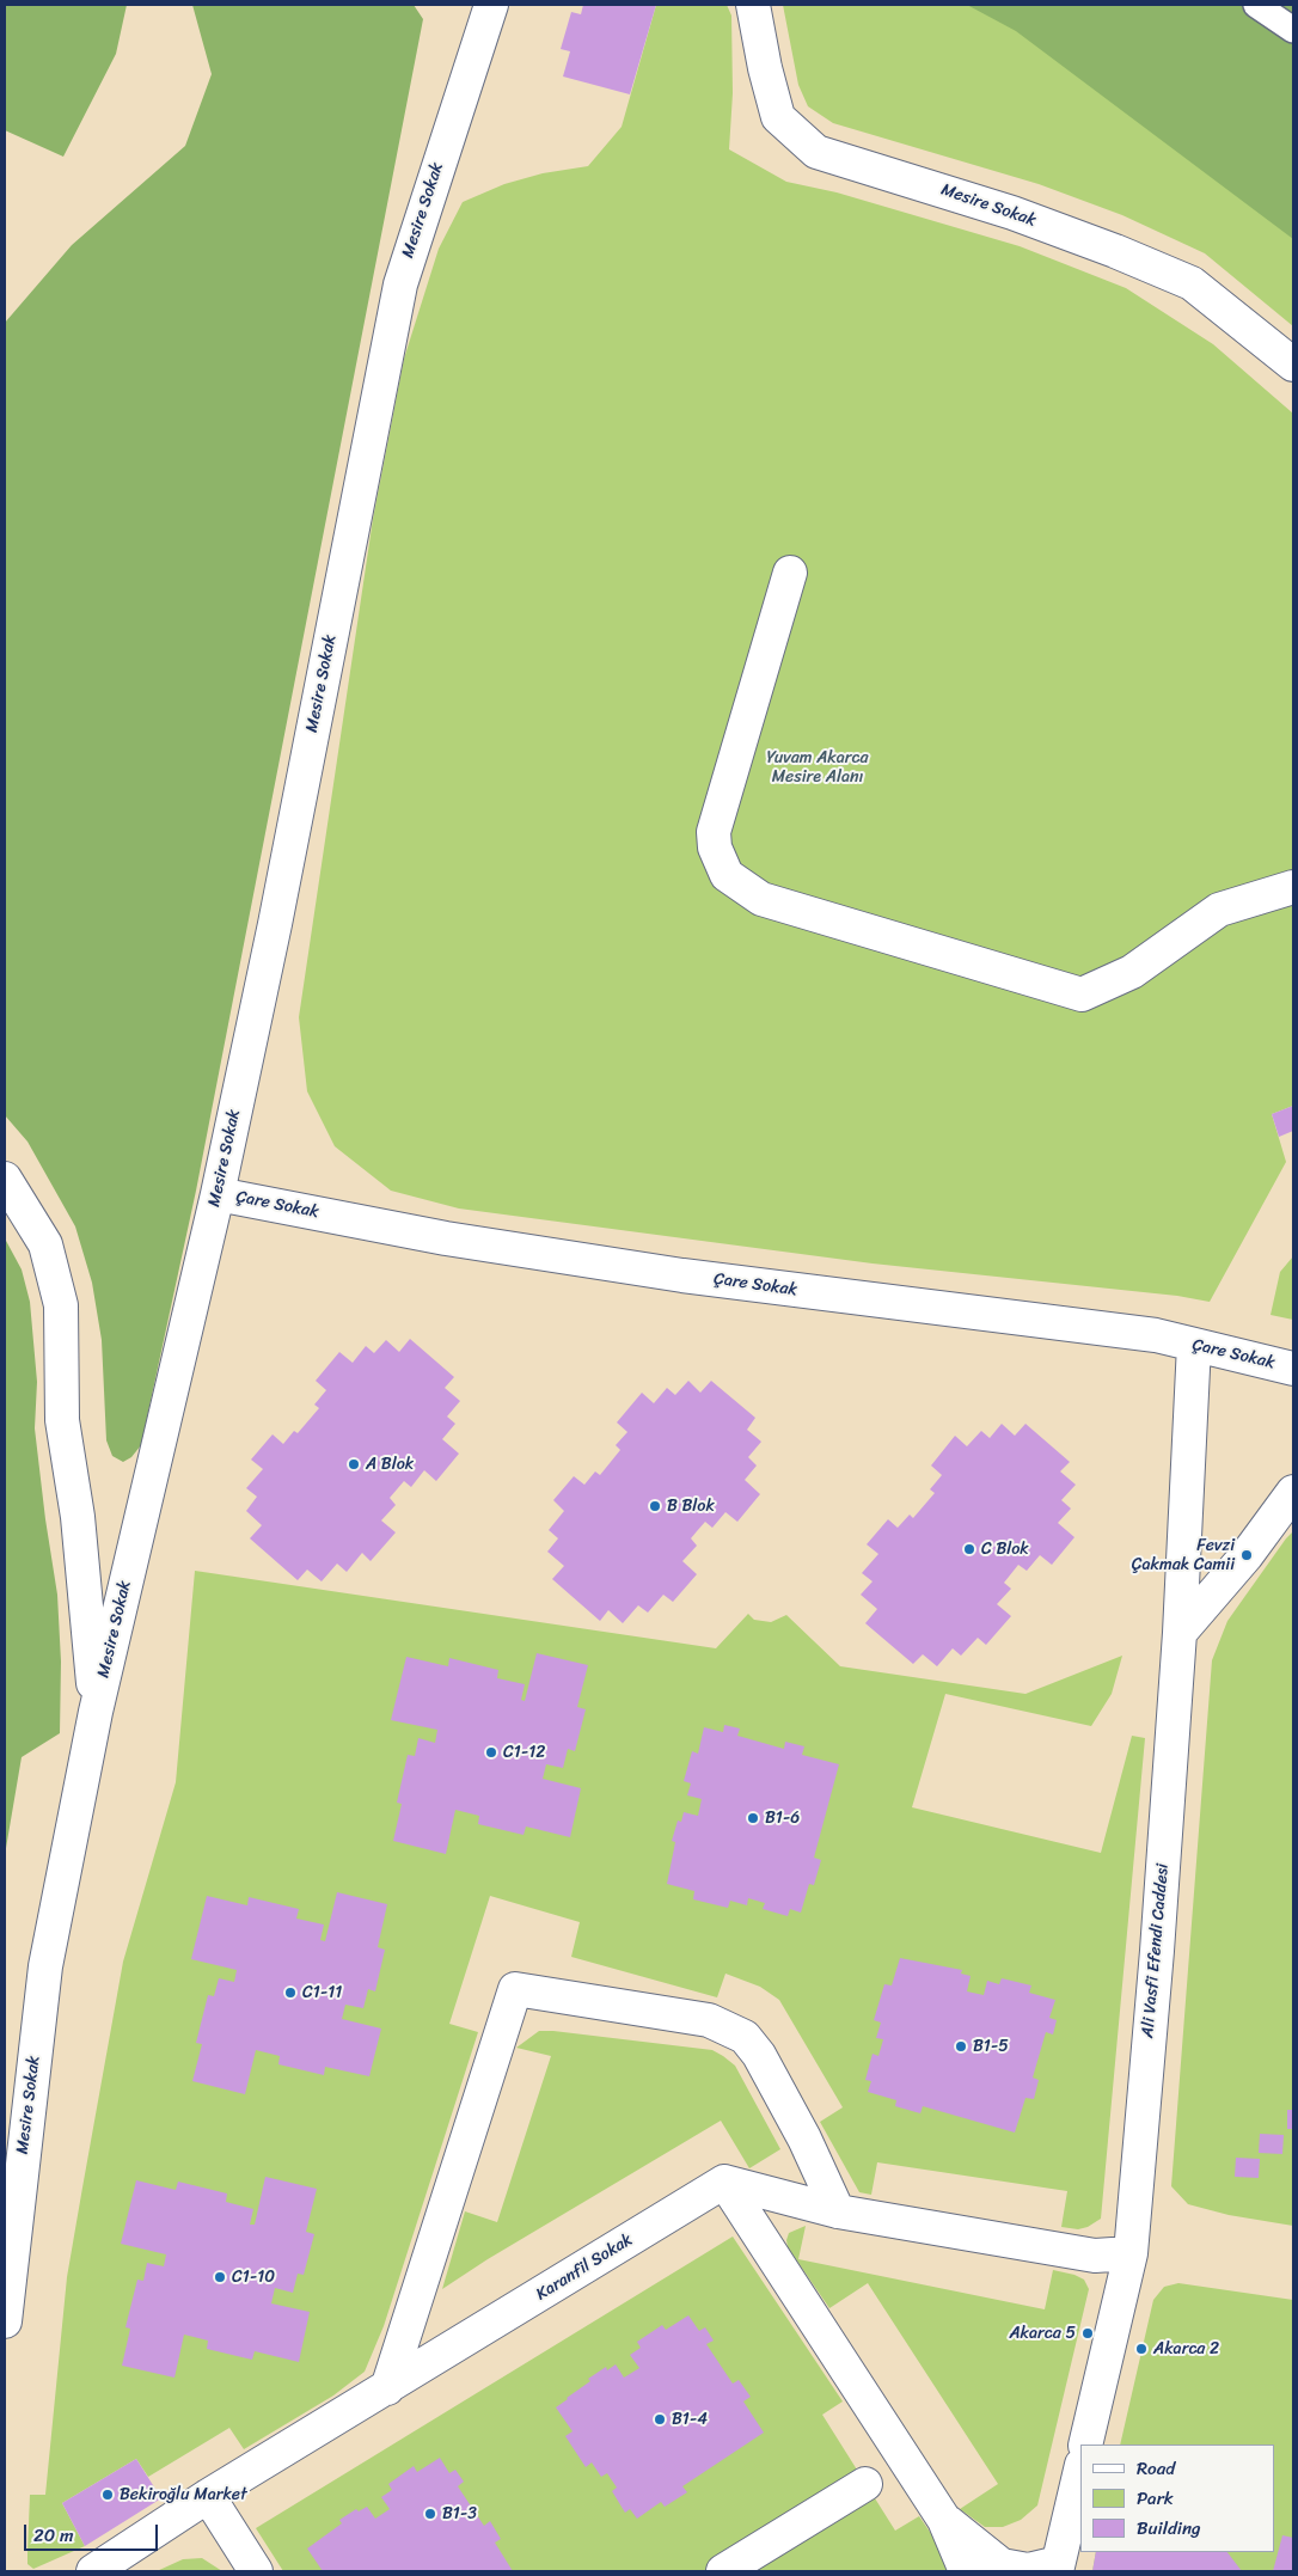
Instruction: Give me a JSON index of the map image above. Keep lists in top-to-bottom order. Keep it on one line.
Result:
{"streets":{"street":["Mesire Sokak","Çare Sokak","Ali Vasfi Efendi Caddesi","Karanfil Sokak"]},"crossings":[["Mesire Sokak","Çare Sokak"],["Çare Sokak","Ali Vasfi Efendi Caddesi"]],"parks":["Yuvam Akarca Mesire Alanı"],"places":["A Blok","B Blok","C Blok","Fevzi Çakmak Camii","C1-12","B1-6","C1-11","B1-5","C1-10","Akarca 5","Akarca 2","B1-4","Bekiroğlu Market","B1-3"],"legend":["Road","Park","Building"],"scale_bar":"20 m"}
